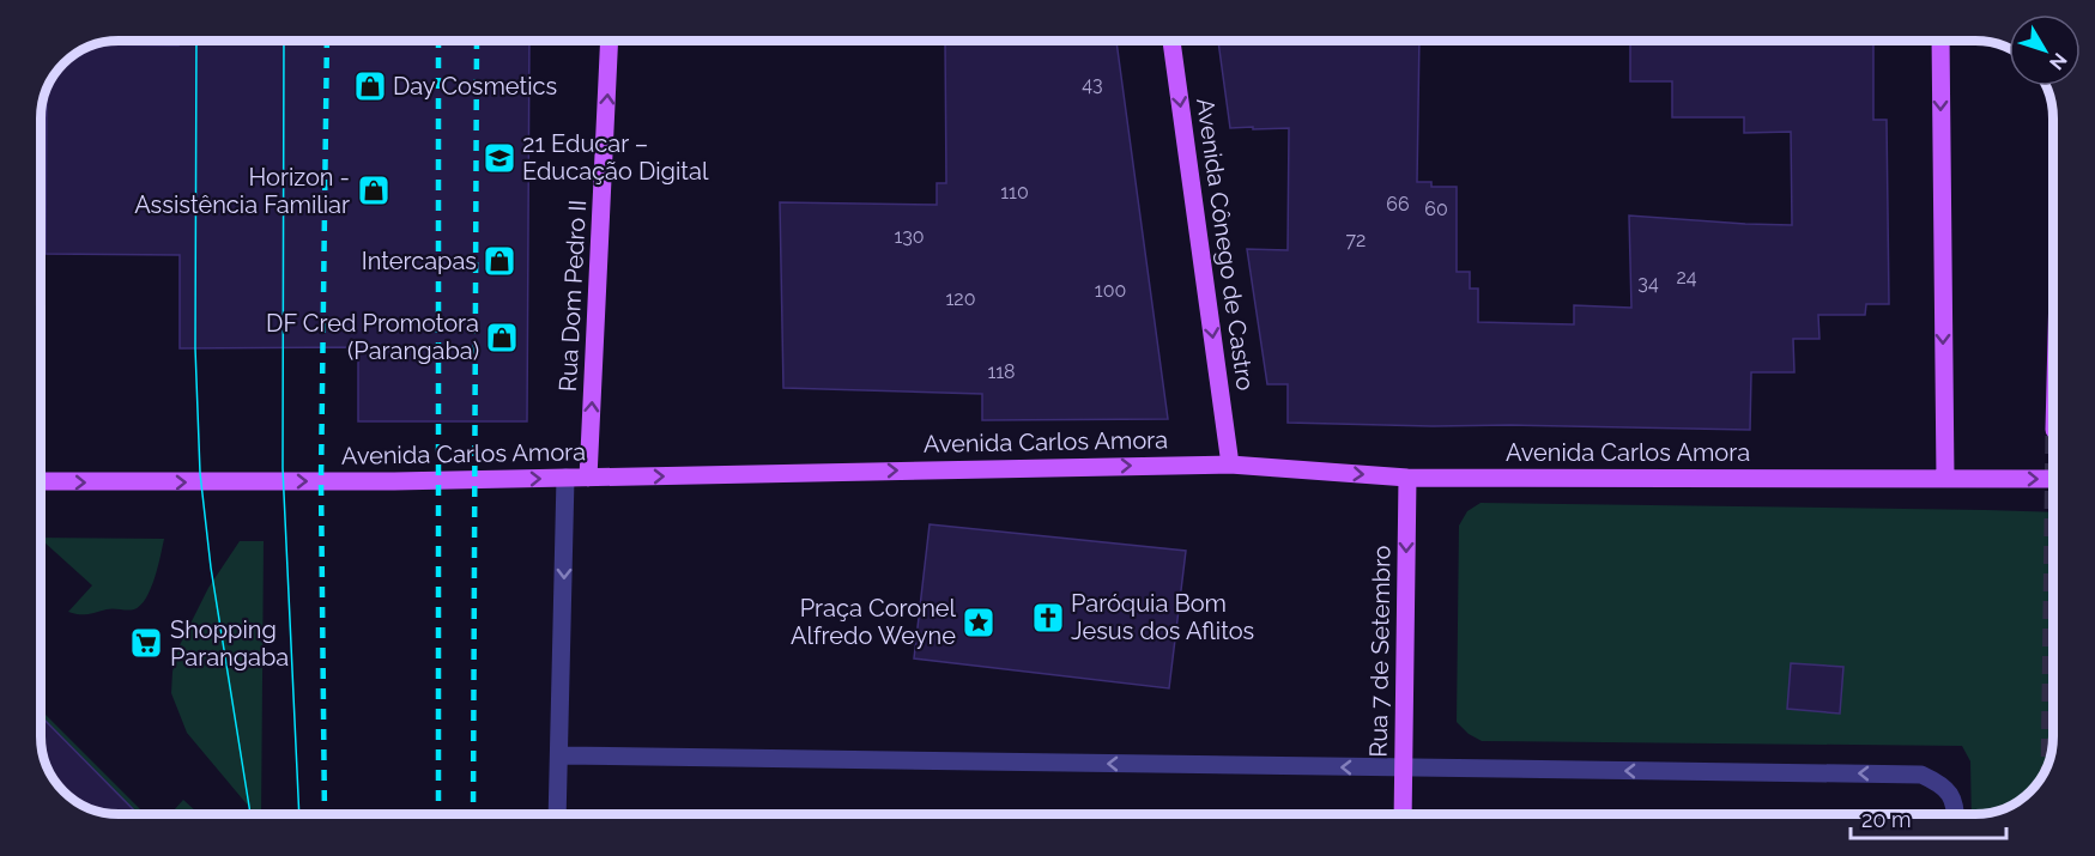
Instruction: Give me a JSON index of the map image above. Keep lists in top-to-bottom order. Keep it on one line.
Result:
{"streets":{"main road":["Avenida Cônego de Castro","Rua Dom Pedro II","Avenida Carlos Amora","Rua 7 de Setembro"]},"crossings":[["Avenida Cônego de Castro","Avenida Carlos Amora"],["Rua Dom Pedro II","Avenida Carlos Amora"],["Avenida Carlos Amora","Rua 7 de Setembro"]],"one_way":["Avenida Cônego de Castro","Rua Dom Pedro II","Avenida Carlos Amora","Rua 7 de Setembro"],"places":{"shop":["Day Cosmetics","Horizon - Assistência Familiar","Intercapas","DF Cred Promotora (Parangaba)"],"school or university":["21 Educar – Educação Digital"],"church":["Paróquia Bom Jesus dos Aflitos"],"place":["Praça Coronel Alfredo Weyne"],"supermarket":["Shopping Parangaba"]},"house_numbers":["43","110","66","60","130","72","24","34","100","120","118"],"scale_bar":"20 m","north":"bottom right"}
